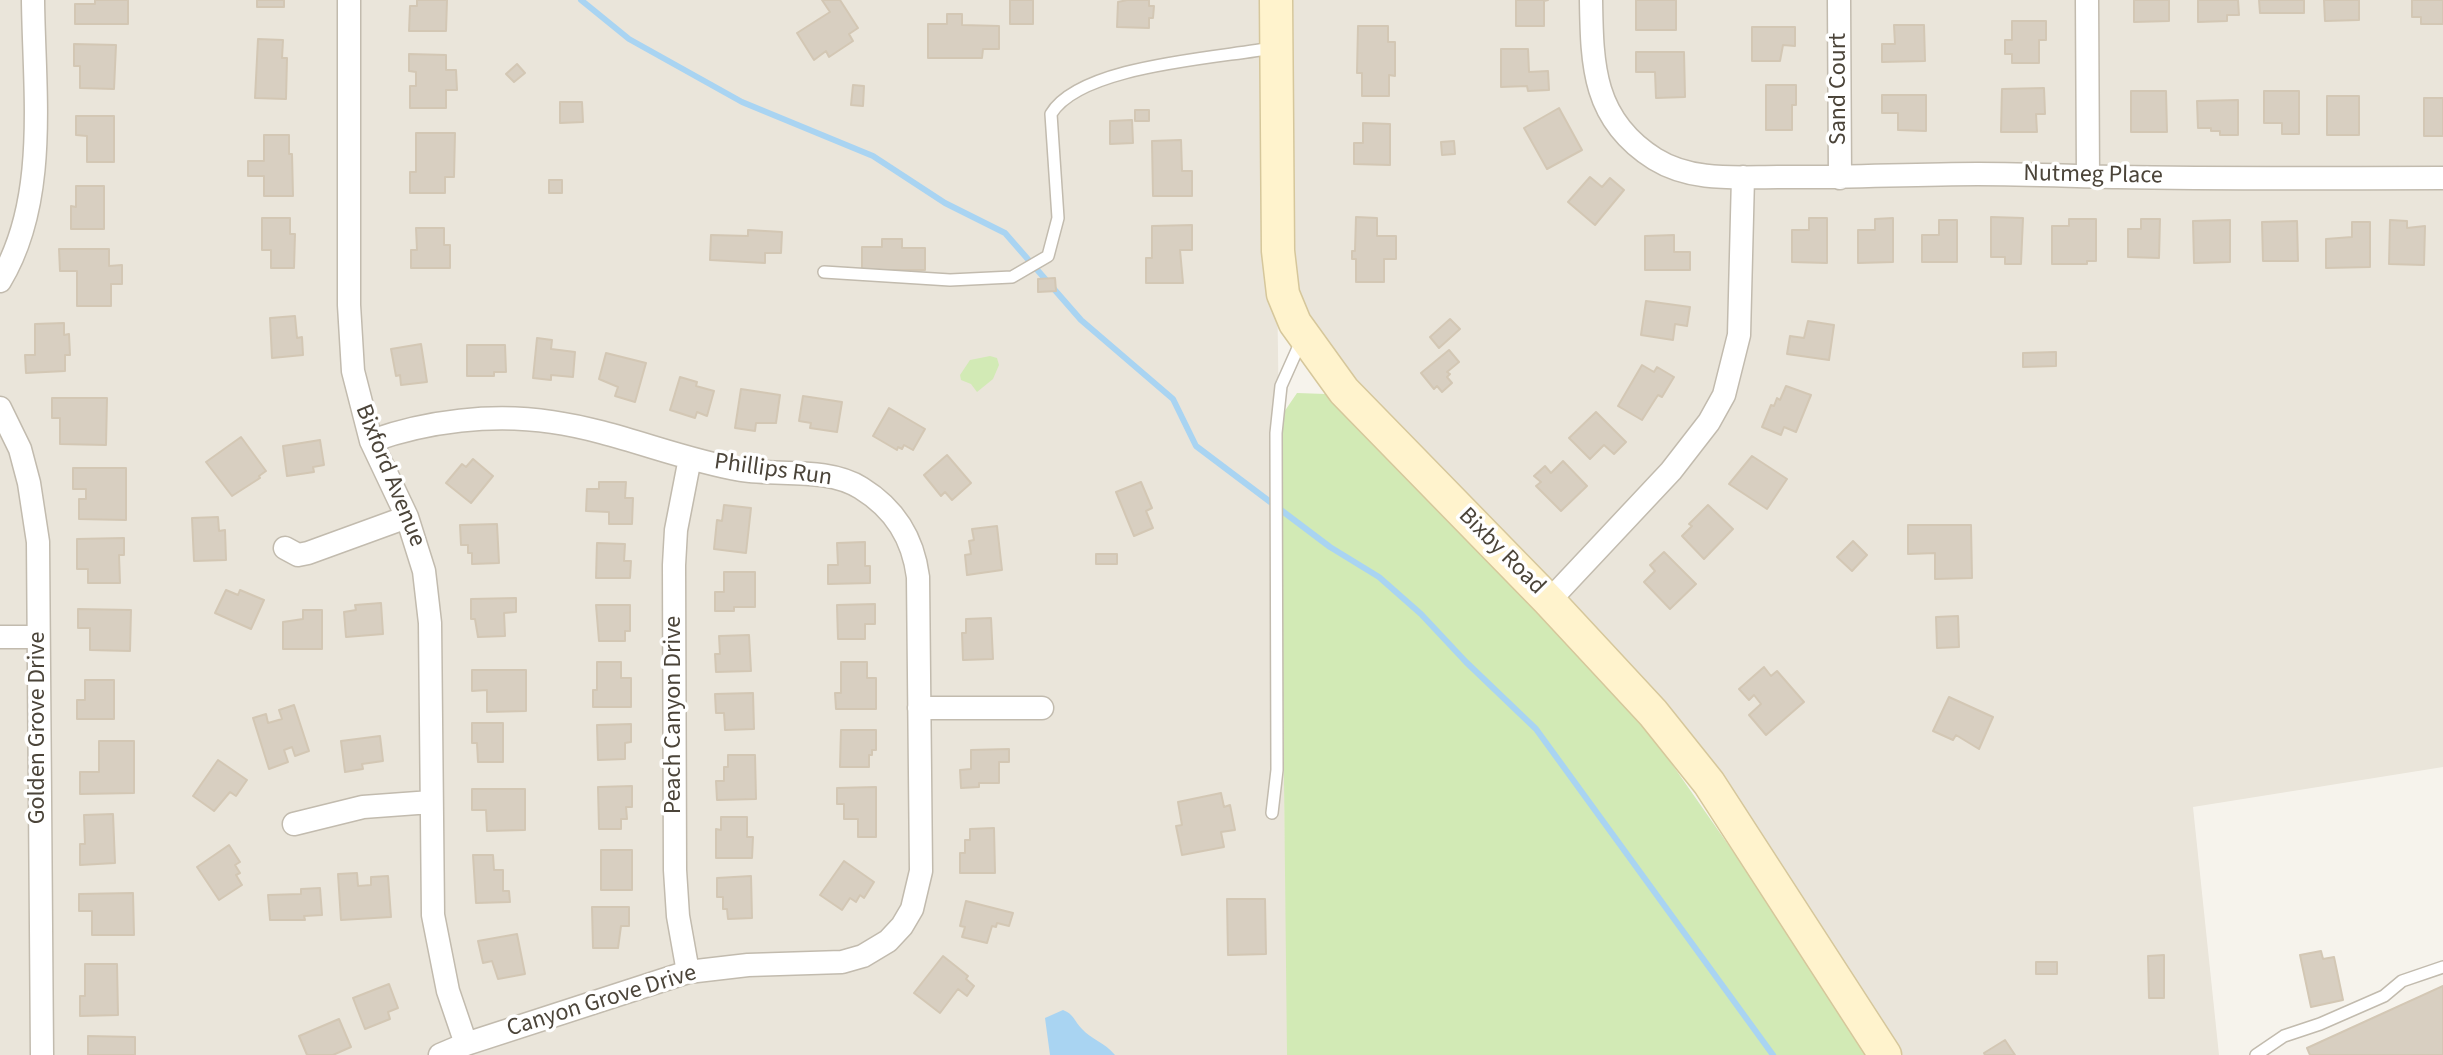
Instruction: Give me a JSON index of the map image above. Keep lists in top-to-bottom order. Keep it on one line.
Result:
{"streets":{"street":["Sand Court","Nutmeg Place","Phillips Run","Bixford Avenue","Bixby Road","Peach Canyon Drive","Golden Grove Drive","Canyon Grove Drive"]},"crossings":[["Sand Court","Nutmeg Place"],["Phillips Run","Bixford Avenue"],["Phillips Run","Peach Canyon Drive"],["Phillips Run","Canyon Grove Drive"],["Bixford Avenue","Canyon Grove Drive"],["Peach Canyon Drive","Canyon Grove Drive"]]}
